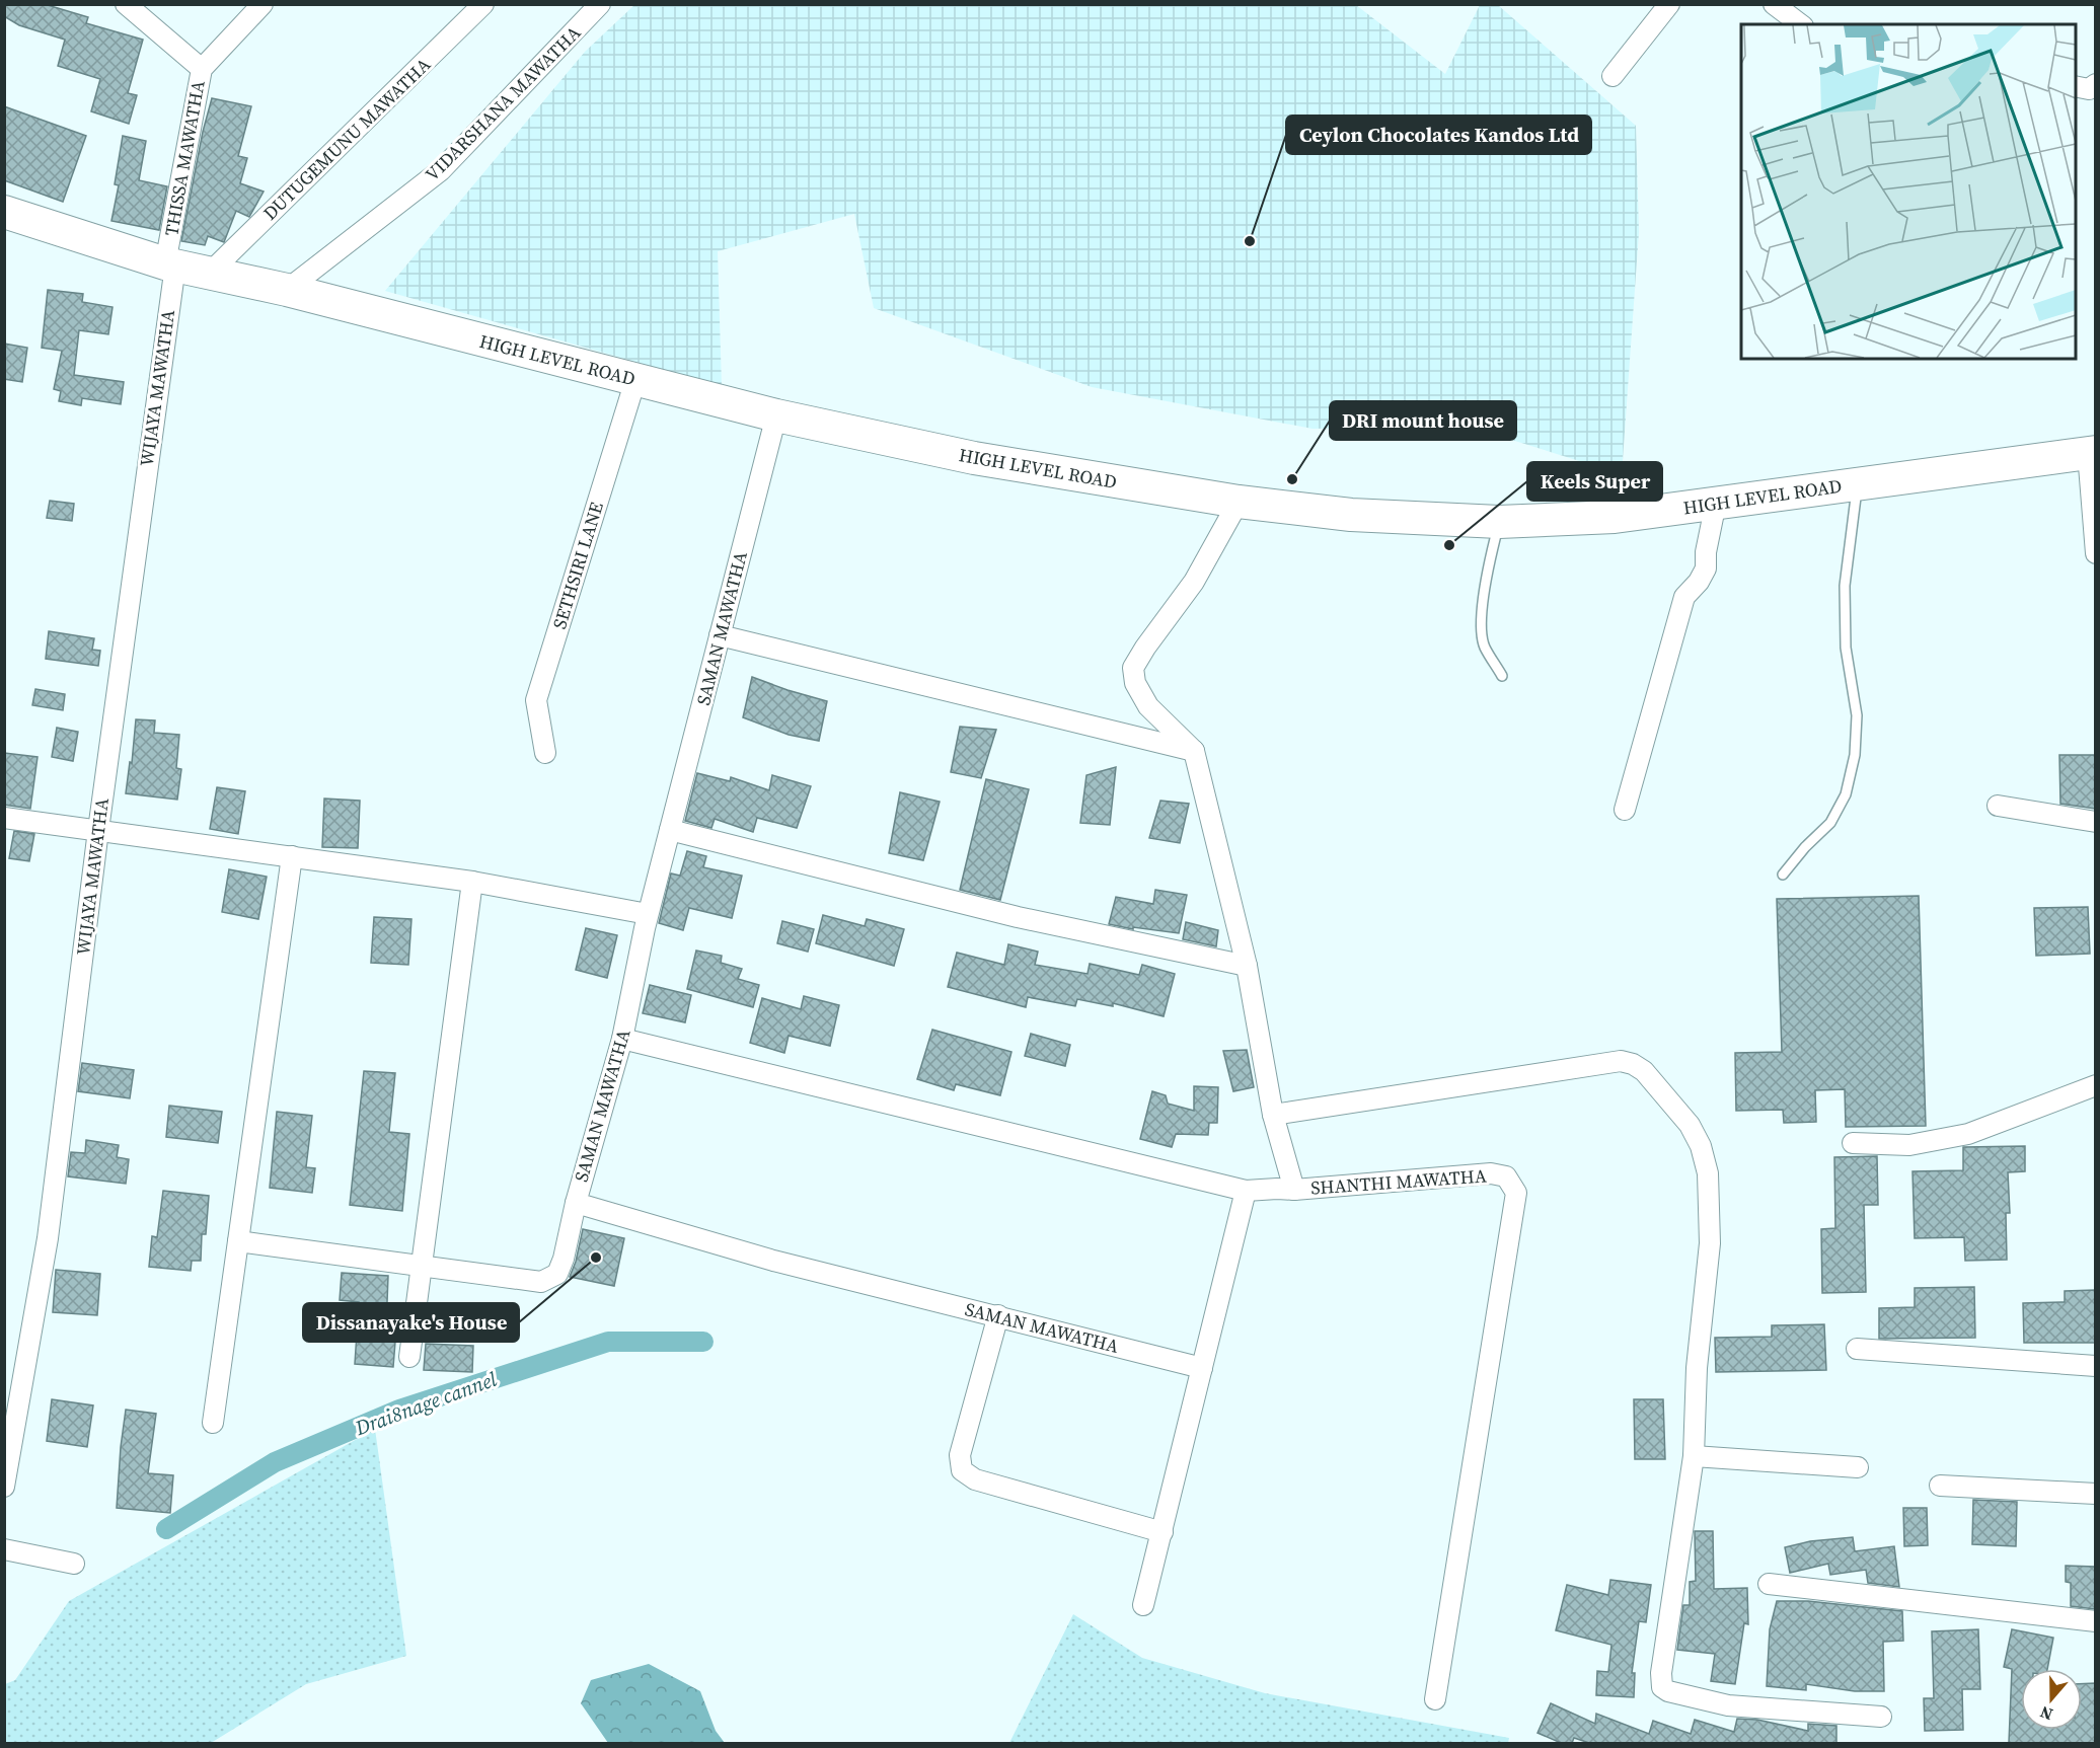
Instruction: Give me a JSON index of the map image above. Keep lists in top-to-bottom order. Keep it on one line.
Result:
{"streets":{"highway":["HIGH LEVEL ROAD"],"street":["VIDARSHANA MAWATHA","DUTUGEMUNU MAWATHA","THISSA MAWATHA","WIJAYA MAWATHA","SETHSIRI LANE","SAMAN MAWATHA","SHANTHI MAWATHA"]},"crossings":[["VIDARSHANA MAWATHA","HIGH LEVEL ROAD"],["DUTUGEMUNU MAWATHA","HIGH LEVEL ROAD"],["THISSA MAWATHA","HIGH LEVEL ROAD"],["THISSA MAWATHA","WIJAYA MAWATHA"],["HIGH LEVEL ROAD","WIJAYA MAWATHA"],["HIGH LEVEL ROAD","SETHSIRI LANE"],["HIGH LEVEL ROAD","SAMAN MAWATHA"]],"water":["Drai8nage cannel"],"places":["Ceylon Chocolates Kandos Ltd","DRI mount house","Keels Super","Dissanayake's House"],"north":"bottom"}
